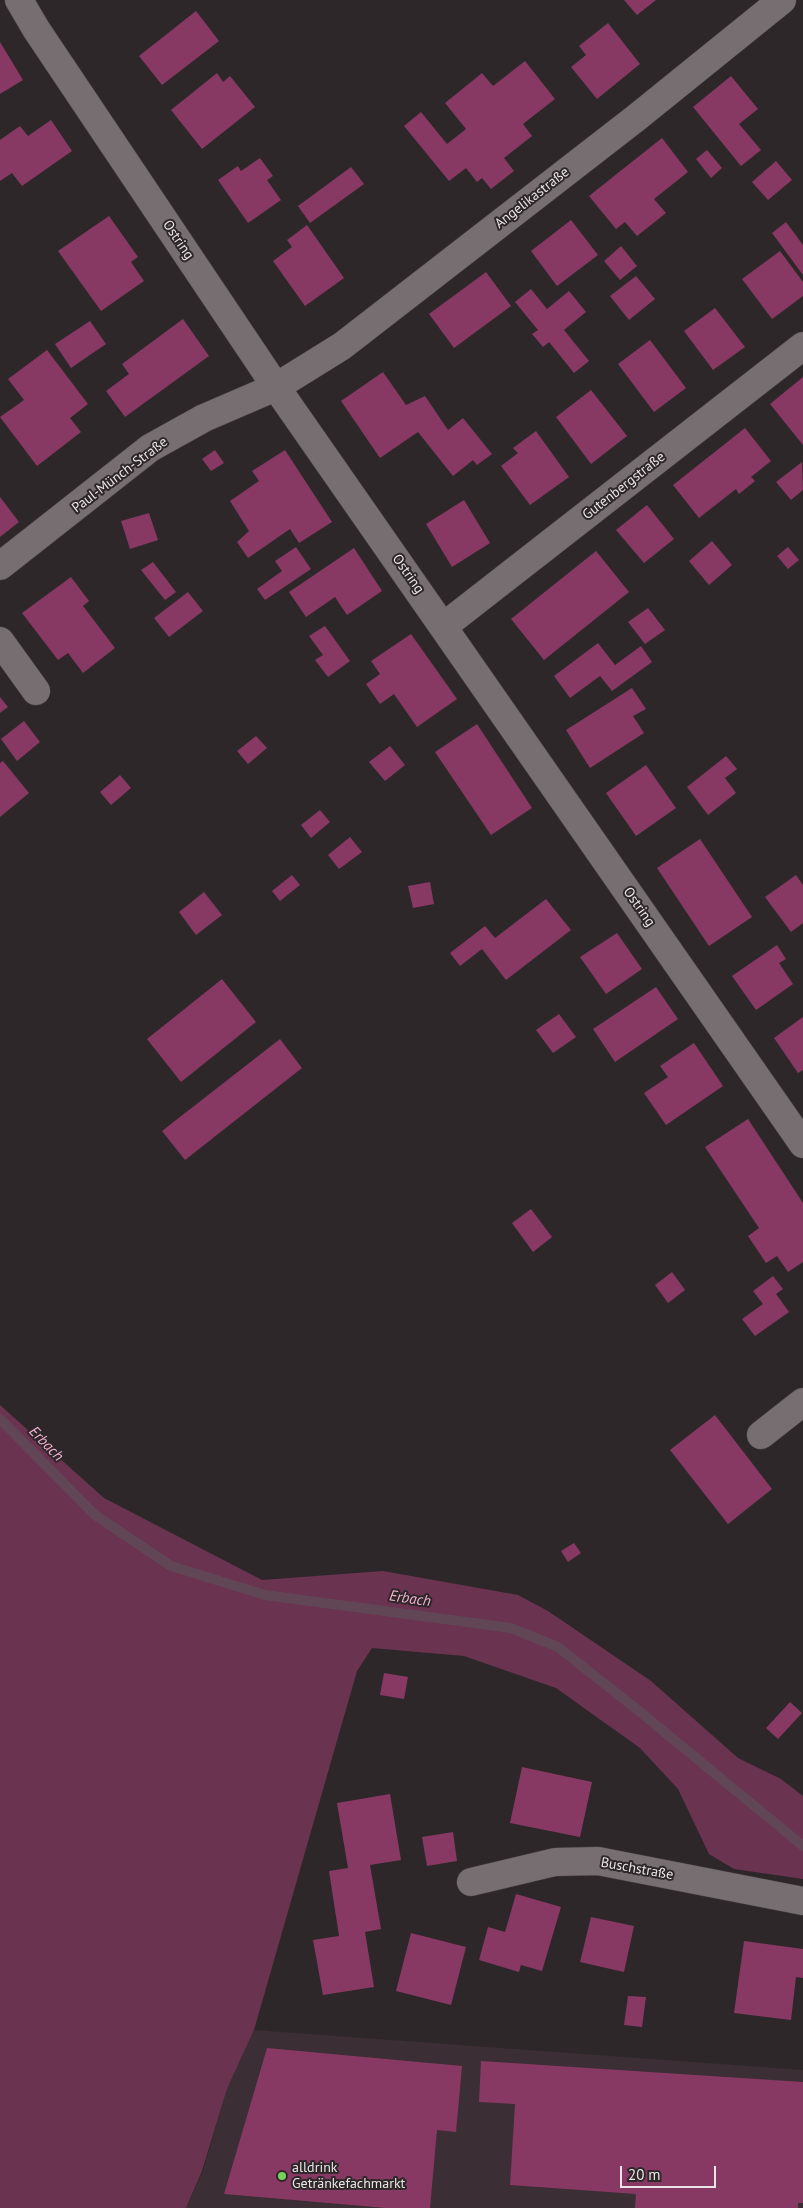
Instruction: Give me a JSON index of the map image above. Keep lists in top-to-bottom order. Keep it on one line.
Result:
{"streets":{"street":["Angelikastraße","Ostring","Paul-Münch-Straße","Gutenbergstraße","Buschstraße"]},"crossings":[["Angelikastraße","Ostring"],["Angelikastraße","Paul-Münch-Straße"],["Ostring","Paul-Münch-Straße"],["Ostring","Gutenbergstraße"]],"water":["Erbach"],"places":["alldrink Getränkefachmarkt"],"scale_bar":"20 m"}
